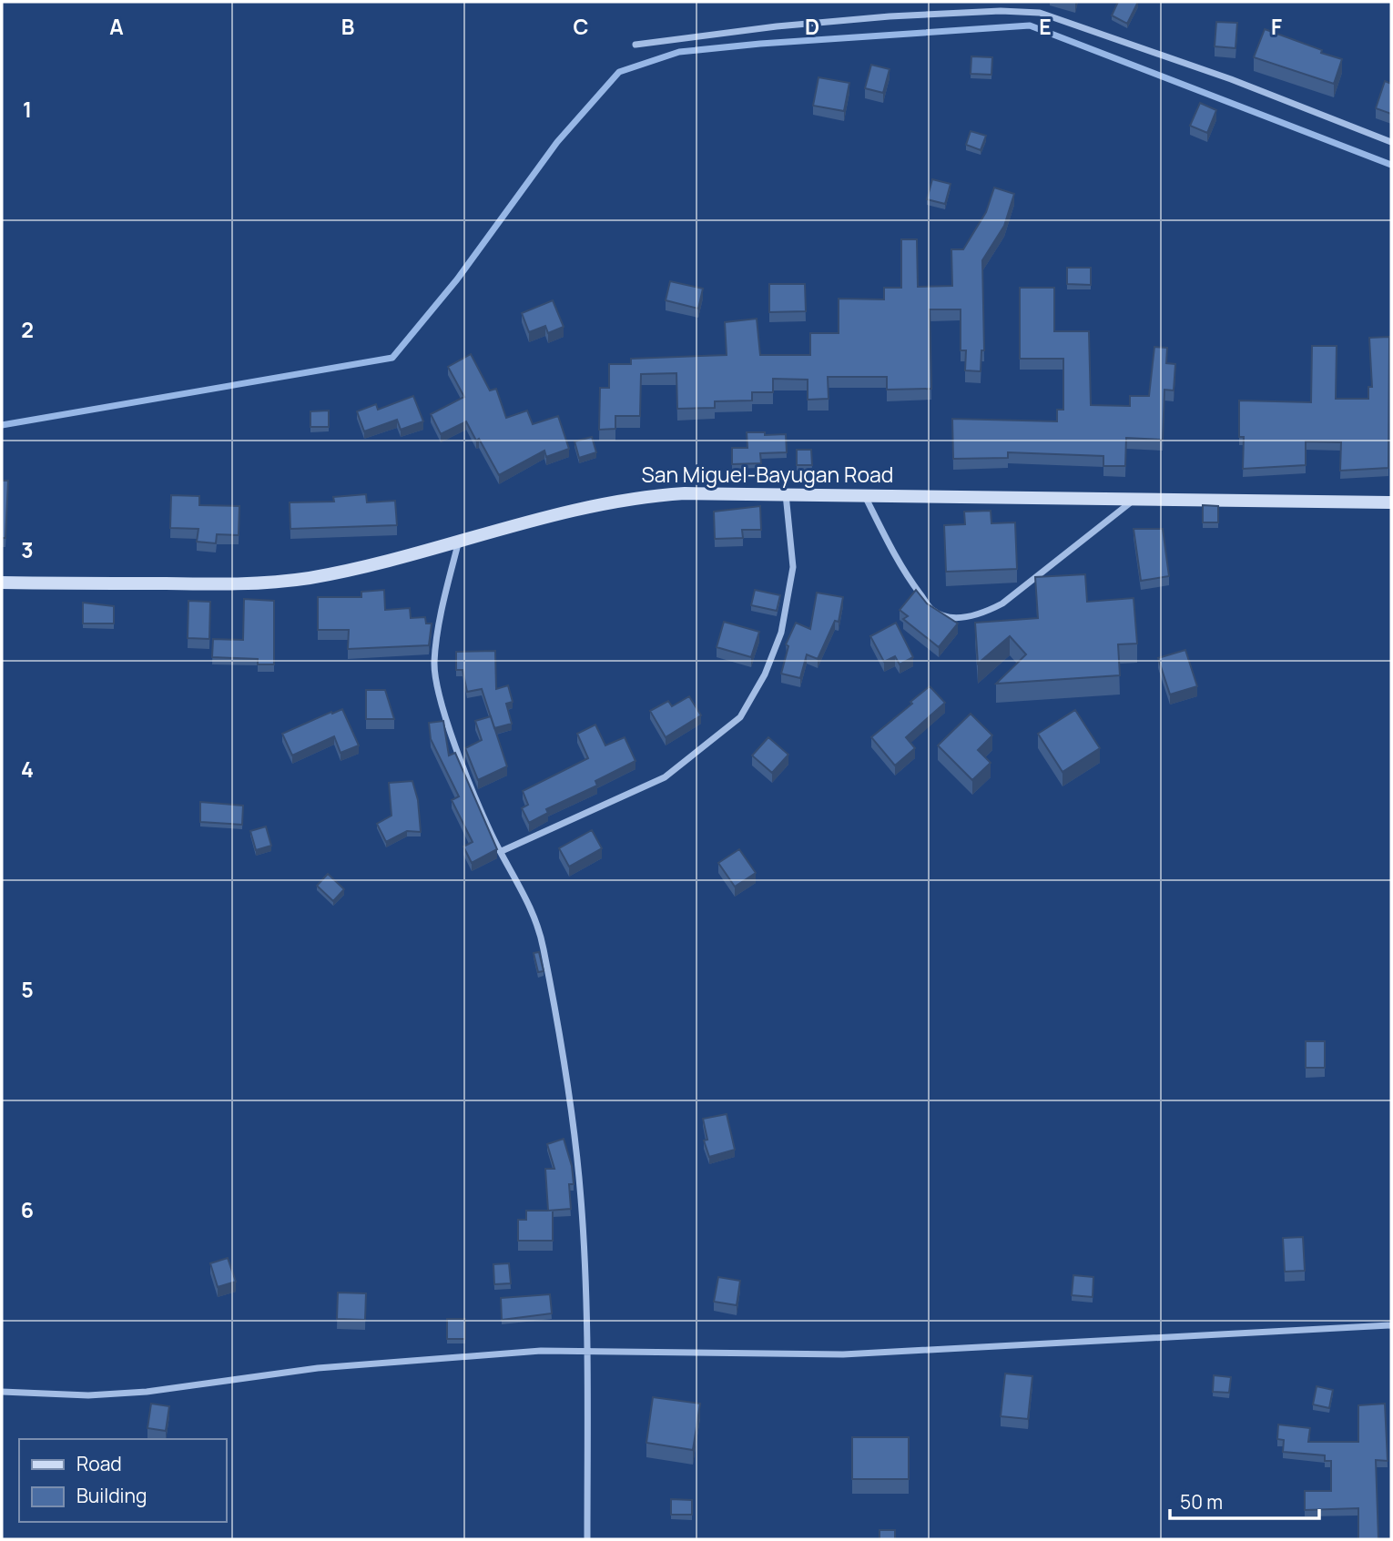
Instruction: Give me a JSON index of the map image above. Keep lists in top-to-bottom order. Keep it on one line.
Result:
{"streets":{"main road":["San Miguel-Bayugan Road"]},"legend":["Road","Building"],"scale_bar":"50 m","grid":{"columns":["A","B","C","D","E","F"],"rows":["1","2","3","4","5","6"]}}
